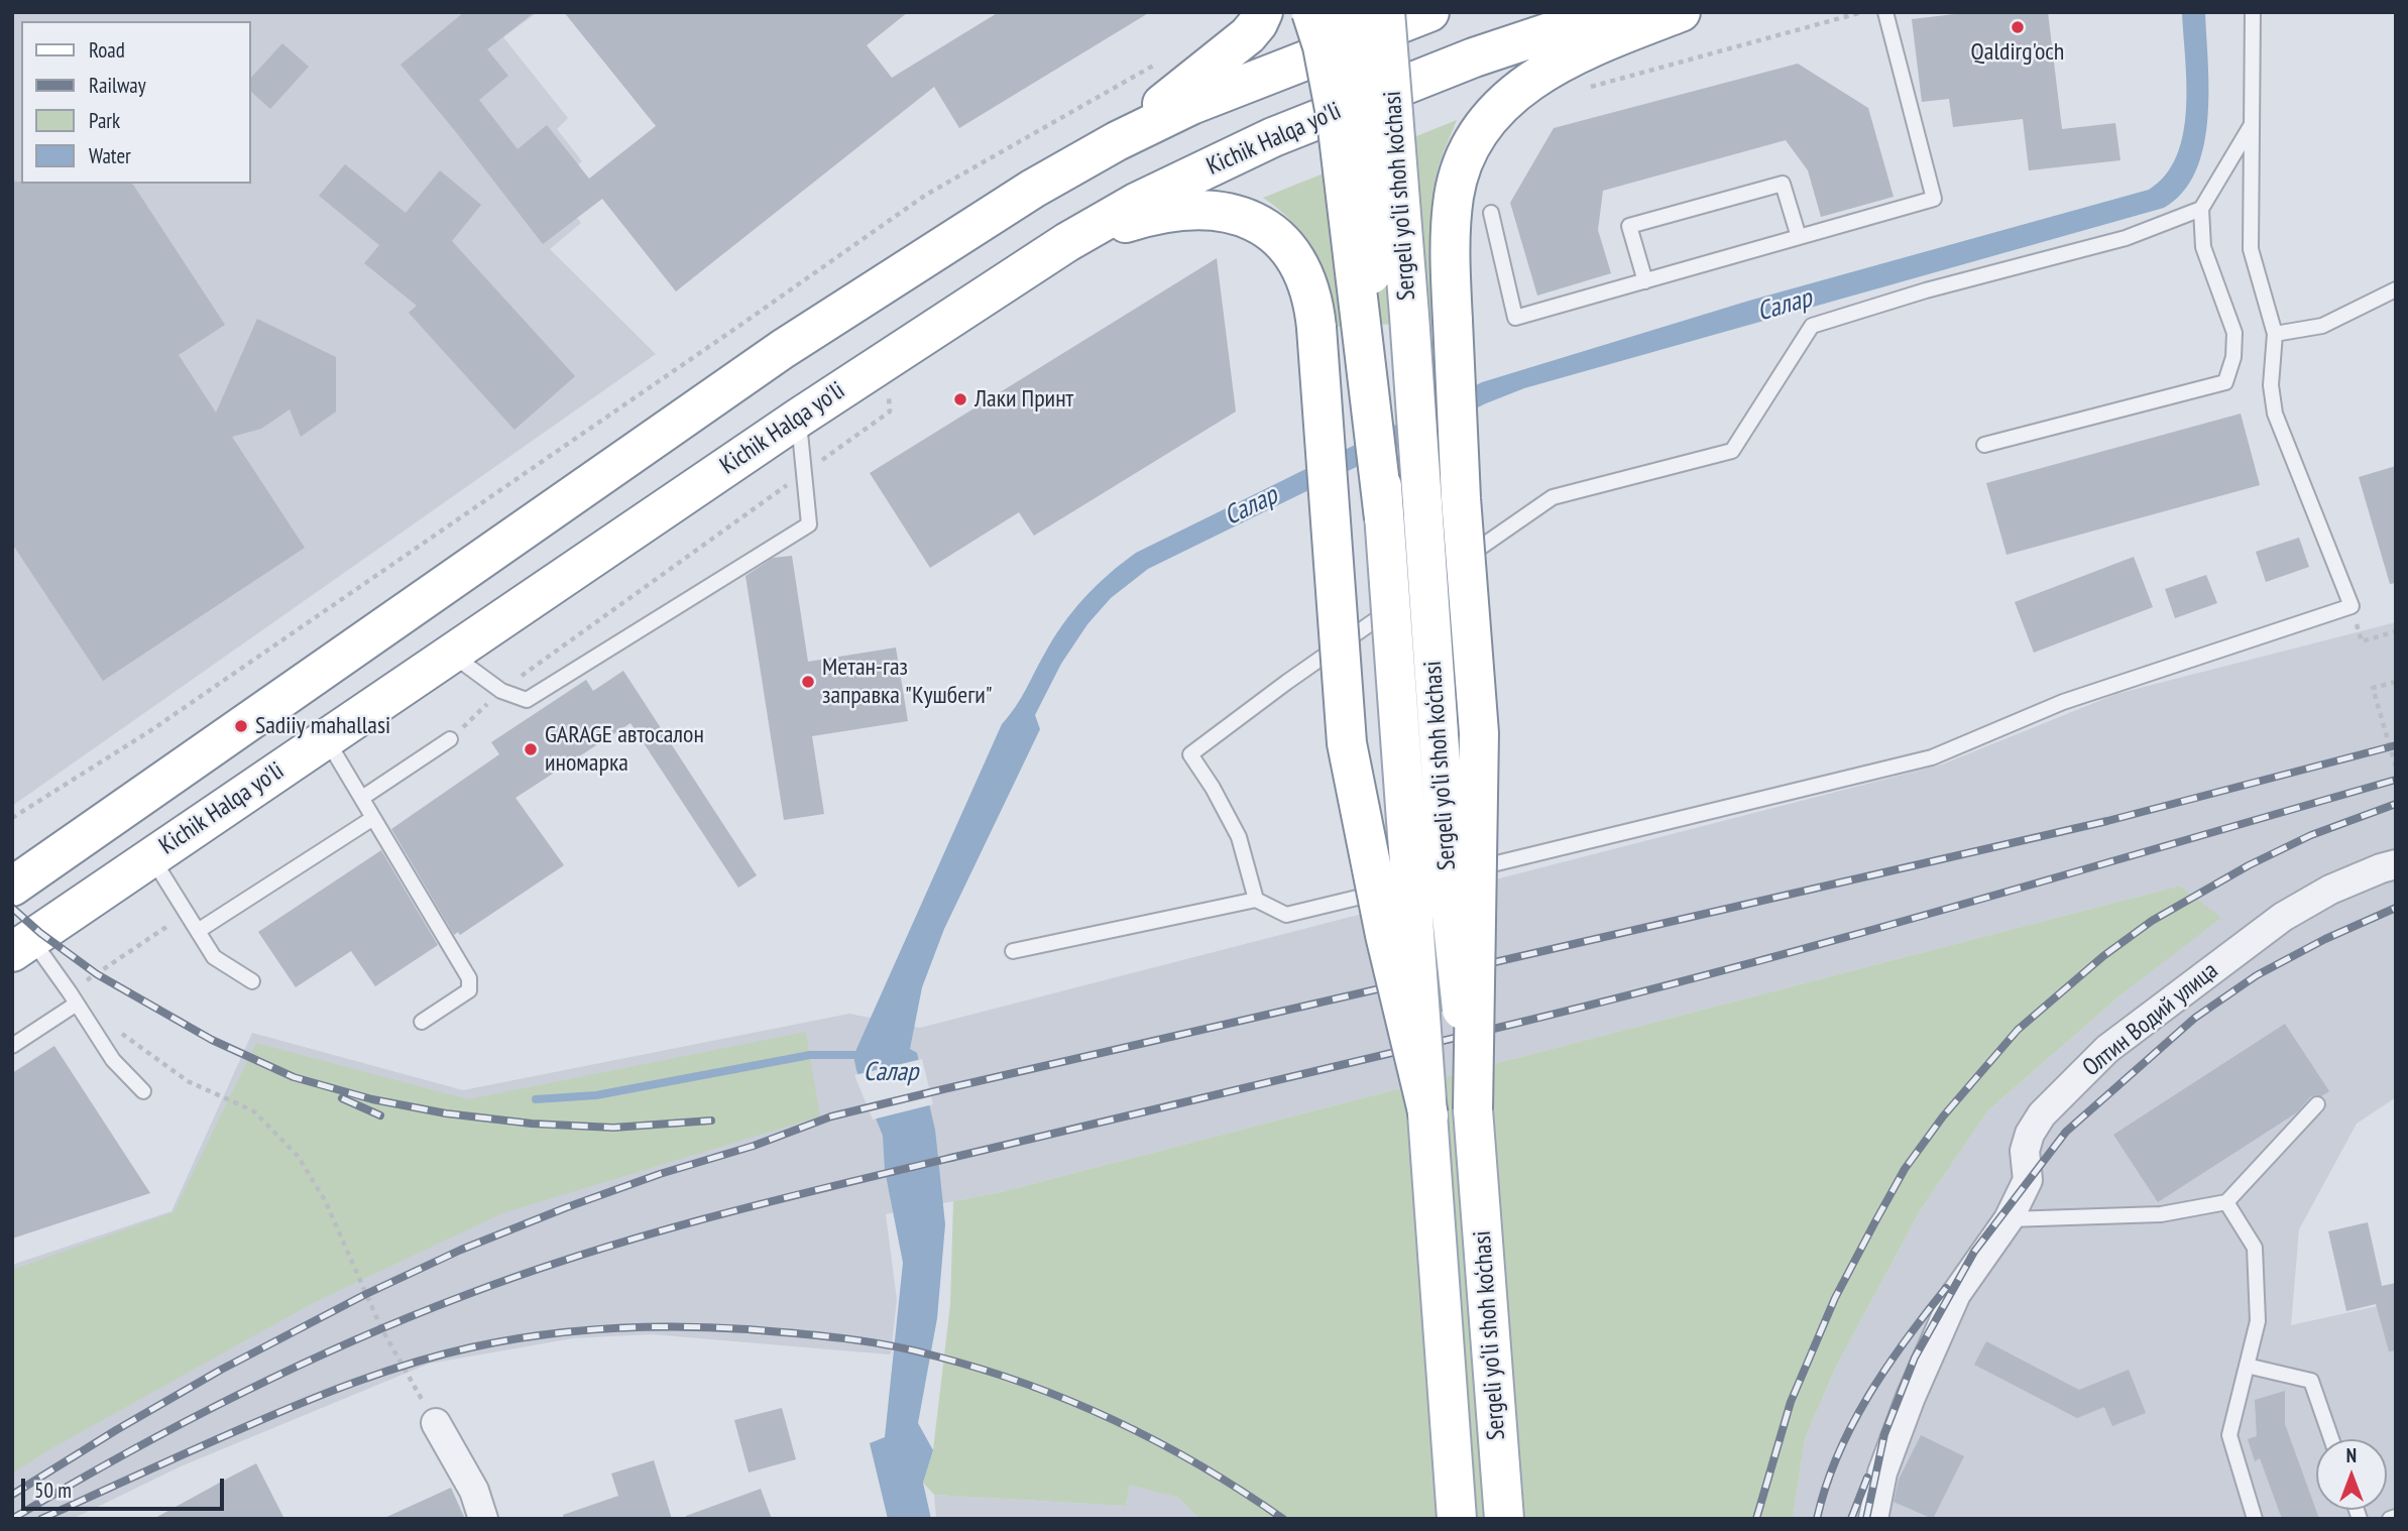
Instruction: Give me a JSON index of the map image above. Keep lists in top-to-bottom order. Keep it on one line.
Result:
{"streets":{"main road":["Kichik Halqa yo'li","Sergeli yo‘li shoh ko‘chasi"],"street":["Олтин Водий улица"]},"water":["Салар"],"places":["Qaldirg'och","Лаки Принт","Метан-газ заправка \"Кушбеги\"","Sadiiy mahallasi","GARAGE автосалон иномарка"],"legend":["Road","Railway","Park","Water"],"scale_bar":"50 m","north":"top"}
